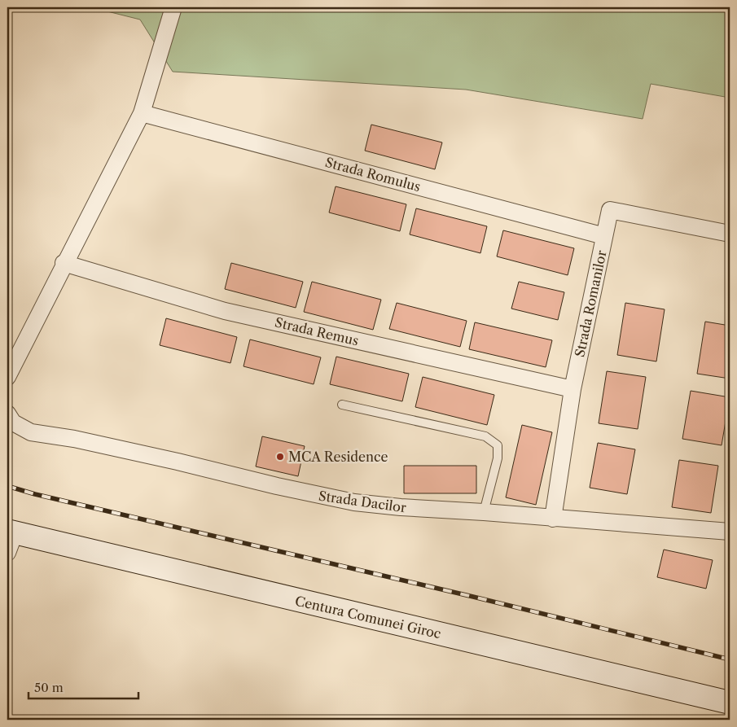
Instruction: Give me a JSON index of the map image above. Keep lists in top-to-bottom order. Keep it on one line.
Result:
{"streets":{"main road":["Centura Comunei Giroc"],"street":["Strada Romulus","Strada Romanilor","Strada Remus","Strada Dacilor"]},"crossings":[["Strada Romulus","Strada Romanilor"],["Strada Romanilor","Strada Remus"],["Strada Romanilor","Strada Dacilor"]],"places":["MCA Residence"],"scale_bar":"50 m"}
